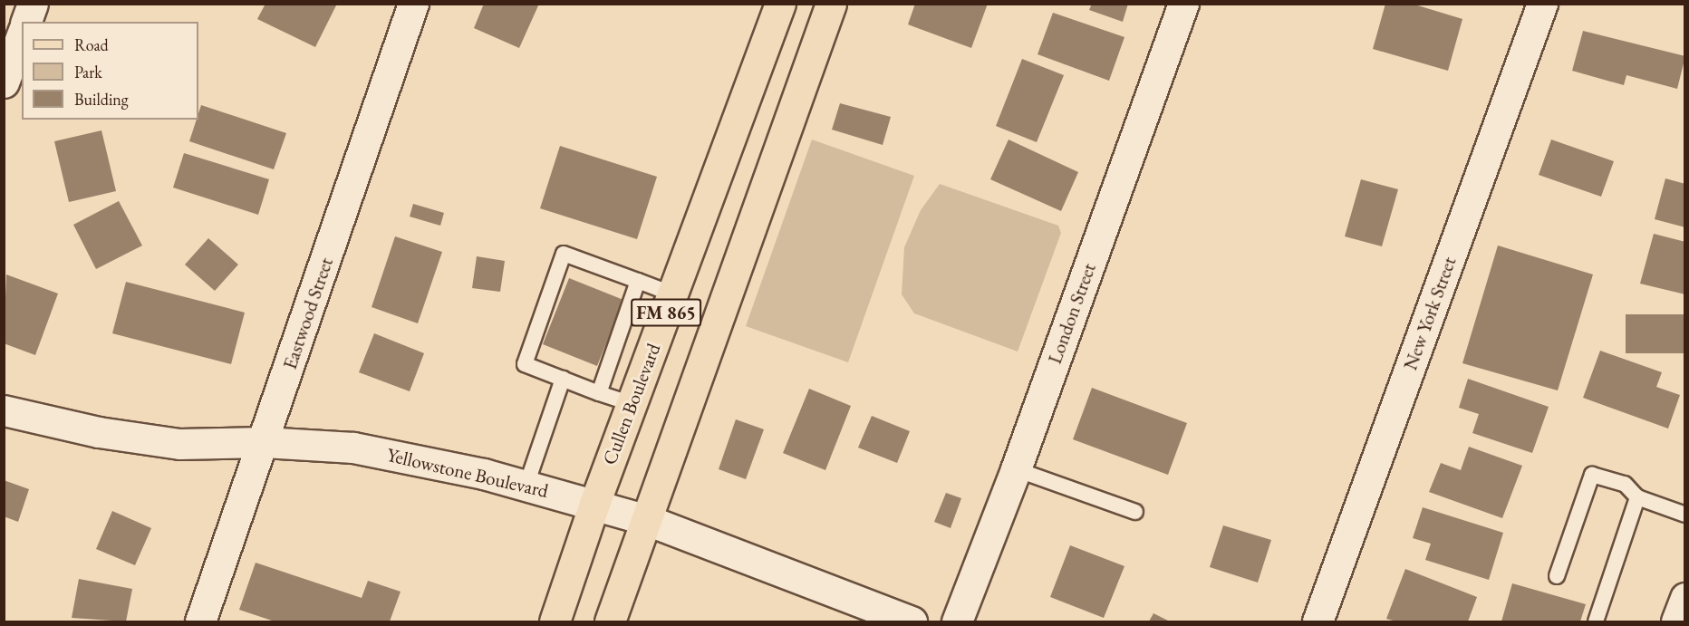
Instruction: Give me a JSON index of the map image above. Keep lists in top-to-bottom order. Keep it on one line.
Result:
{"streets":{"main road":["FM 865","Cullen Boulevard"],"street":["Eastwood Street","London Street","New York Street","Yellowstone Boulevard"]},"crossings":[["FM 865","Yellowstone Boulevard"],["Eastwood Street","Yellowstone Boulevard"],["Cullen Boulevard","Yellowstone Boulevard"]],"legend":["Road","Park","Building"]}
